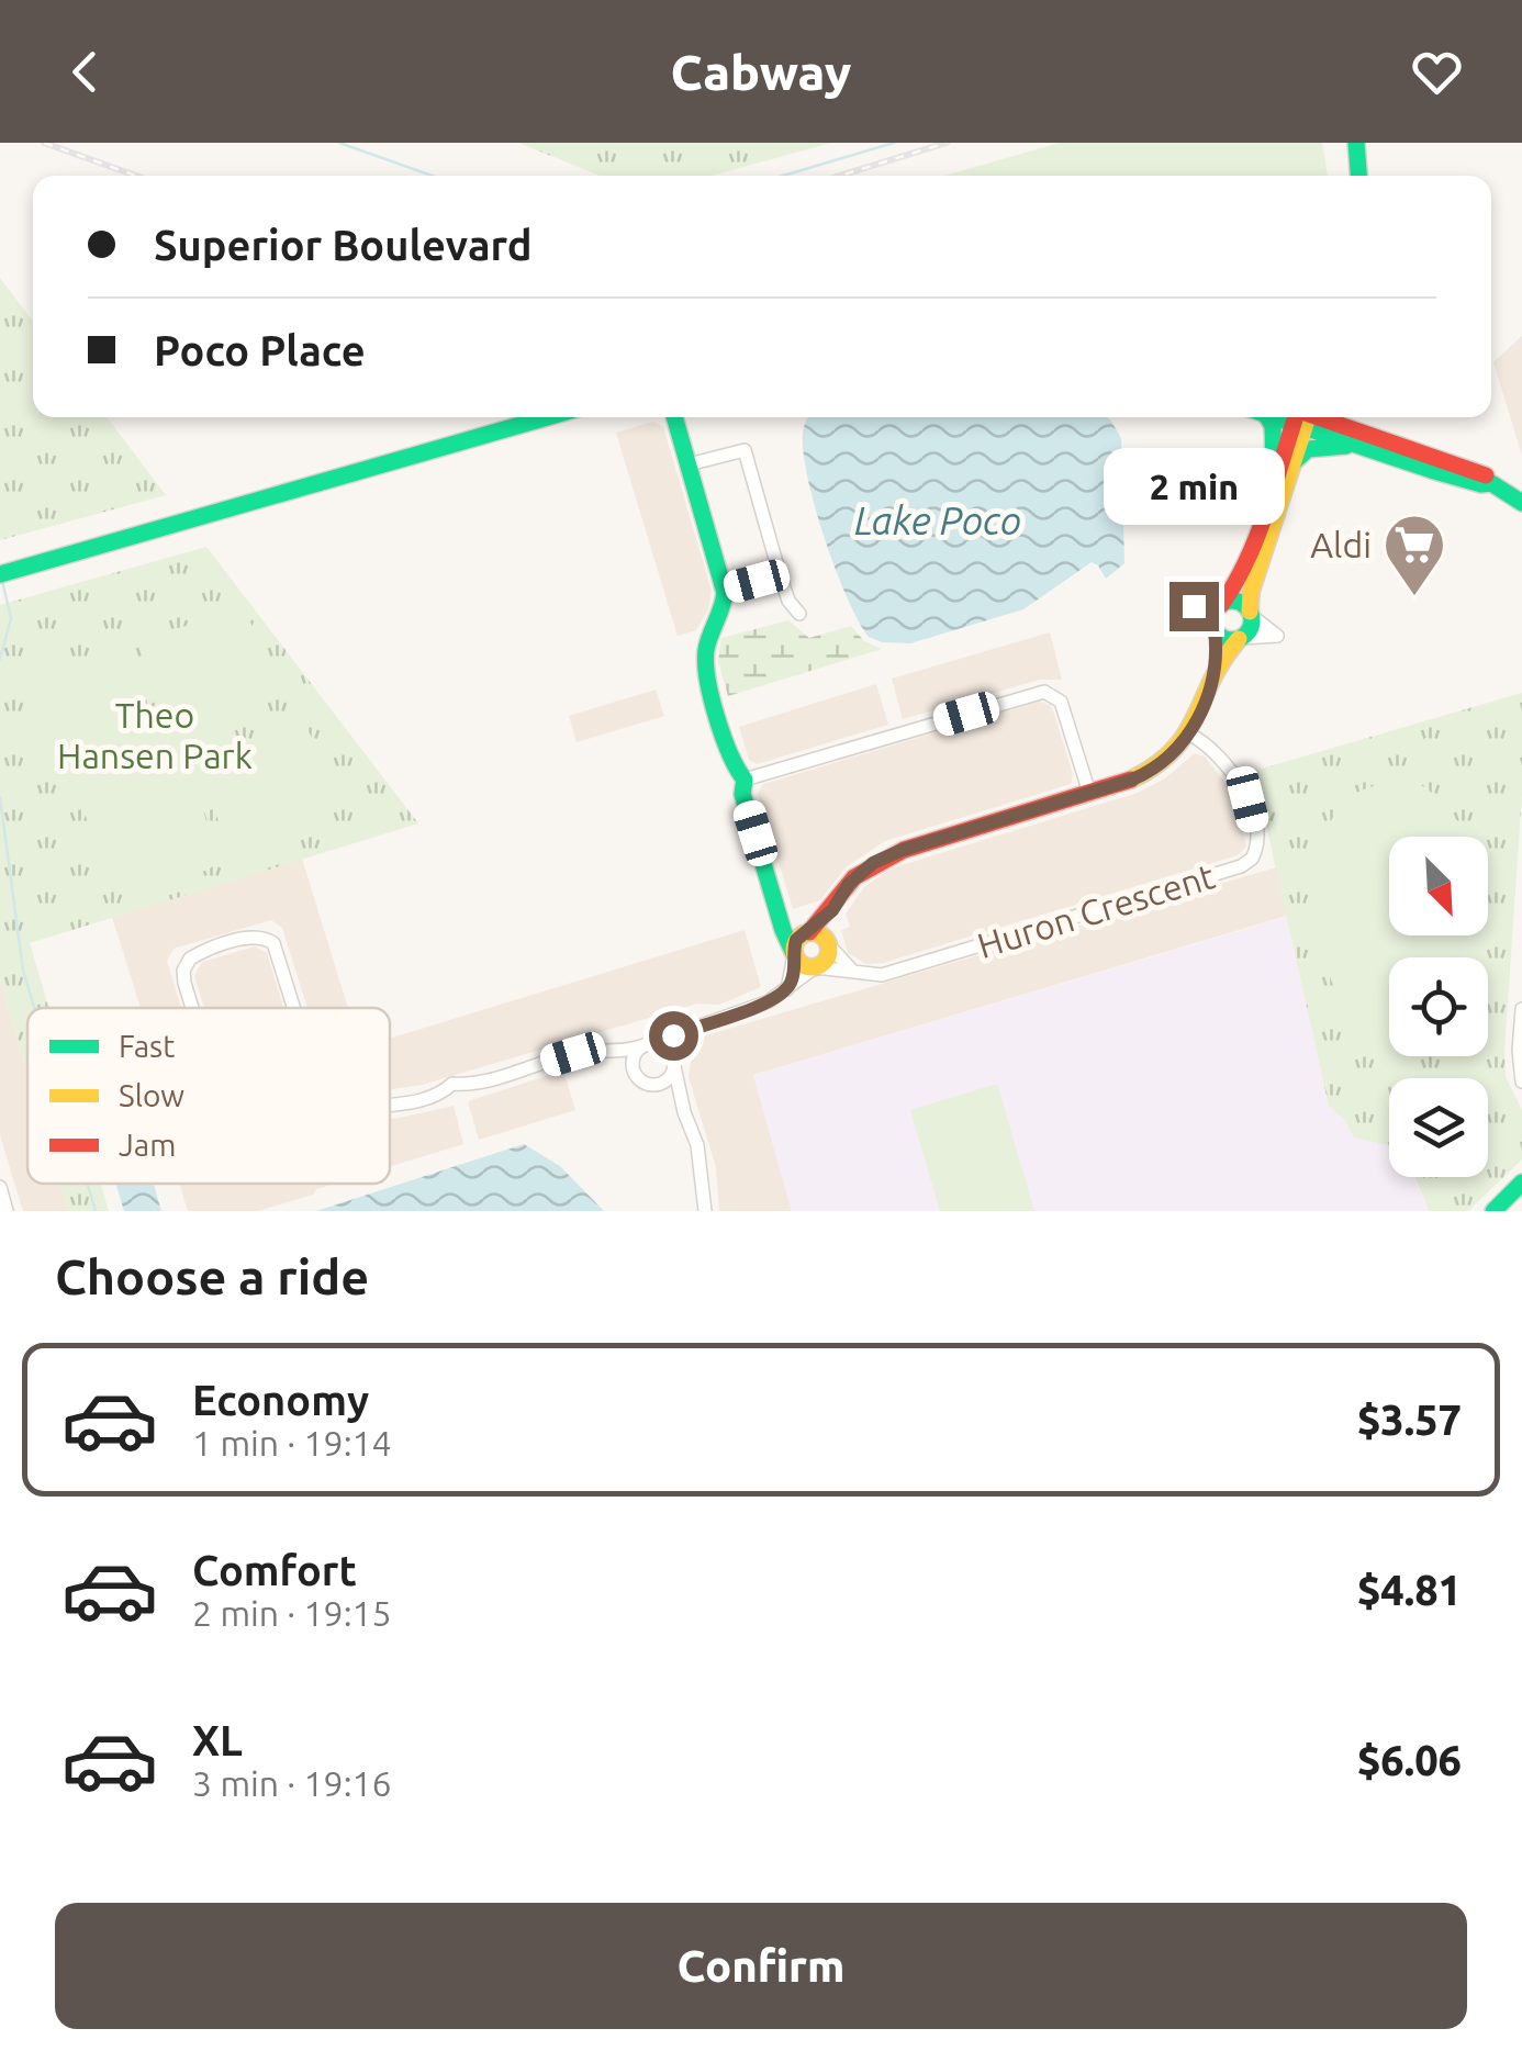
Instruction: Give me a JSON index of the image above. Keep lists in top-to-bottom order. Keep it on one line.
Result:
{"streets":{"street":["Huron Crescent"]},"water":["Lake Poco"],"parks":["Theo Hansen Park"],"places":{"supermarket":["Aldi"]},"legend":["Fast","Slow","Jam"],"north":"bottom right","page":{"header":"Cabway","banner":["Superior Boulevard","Poco Place"],"bubble":"2 min","heading":"Choose a ride","list":[{"name":"Economy","note":"1 min · 19:14","value":"$3.57"},{"name":"Comfort","note":"2 min · 19:15","value":"$4.81"},{"name":"XL","note":"3 min · 19:16","value":"$6.06"}],"buttons":"Confirm"}}
